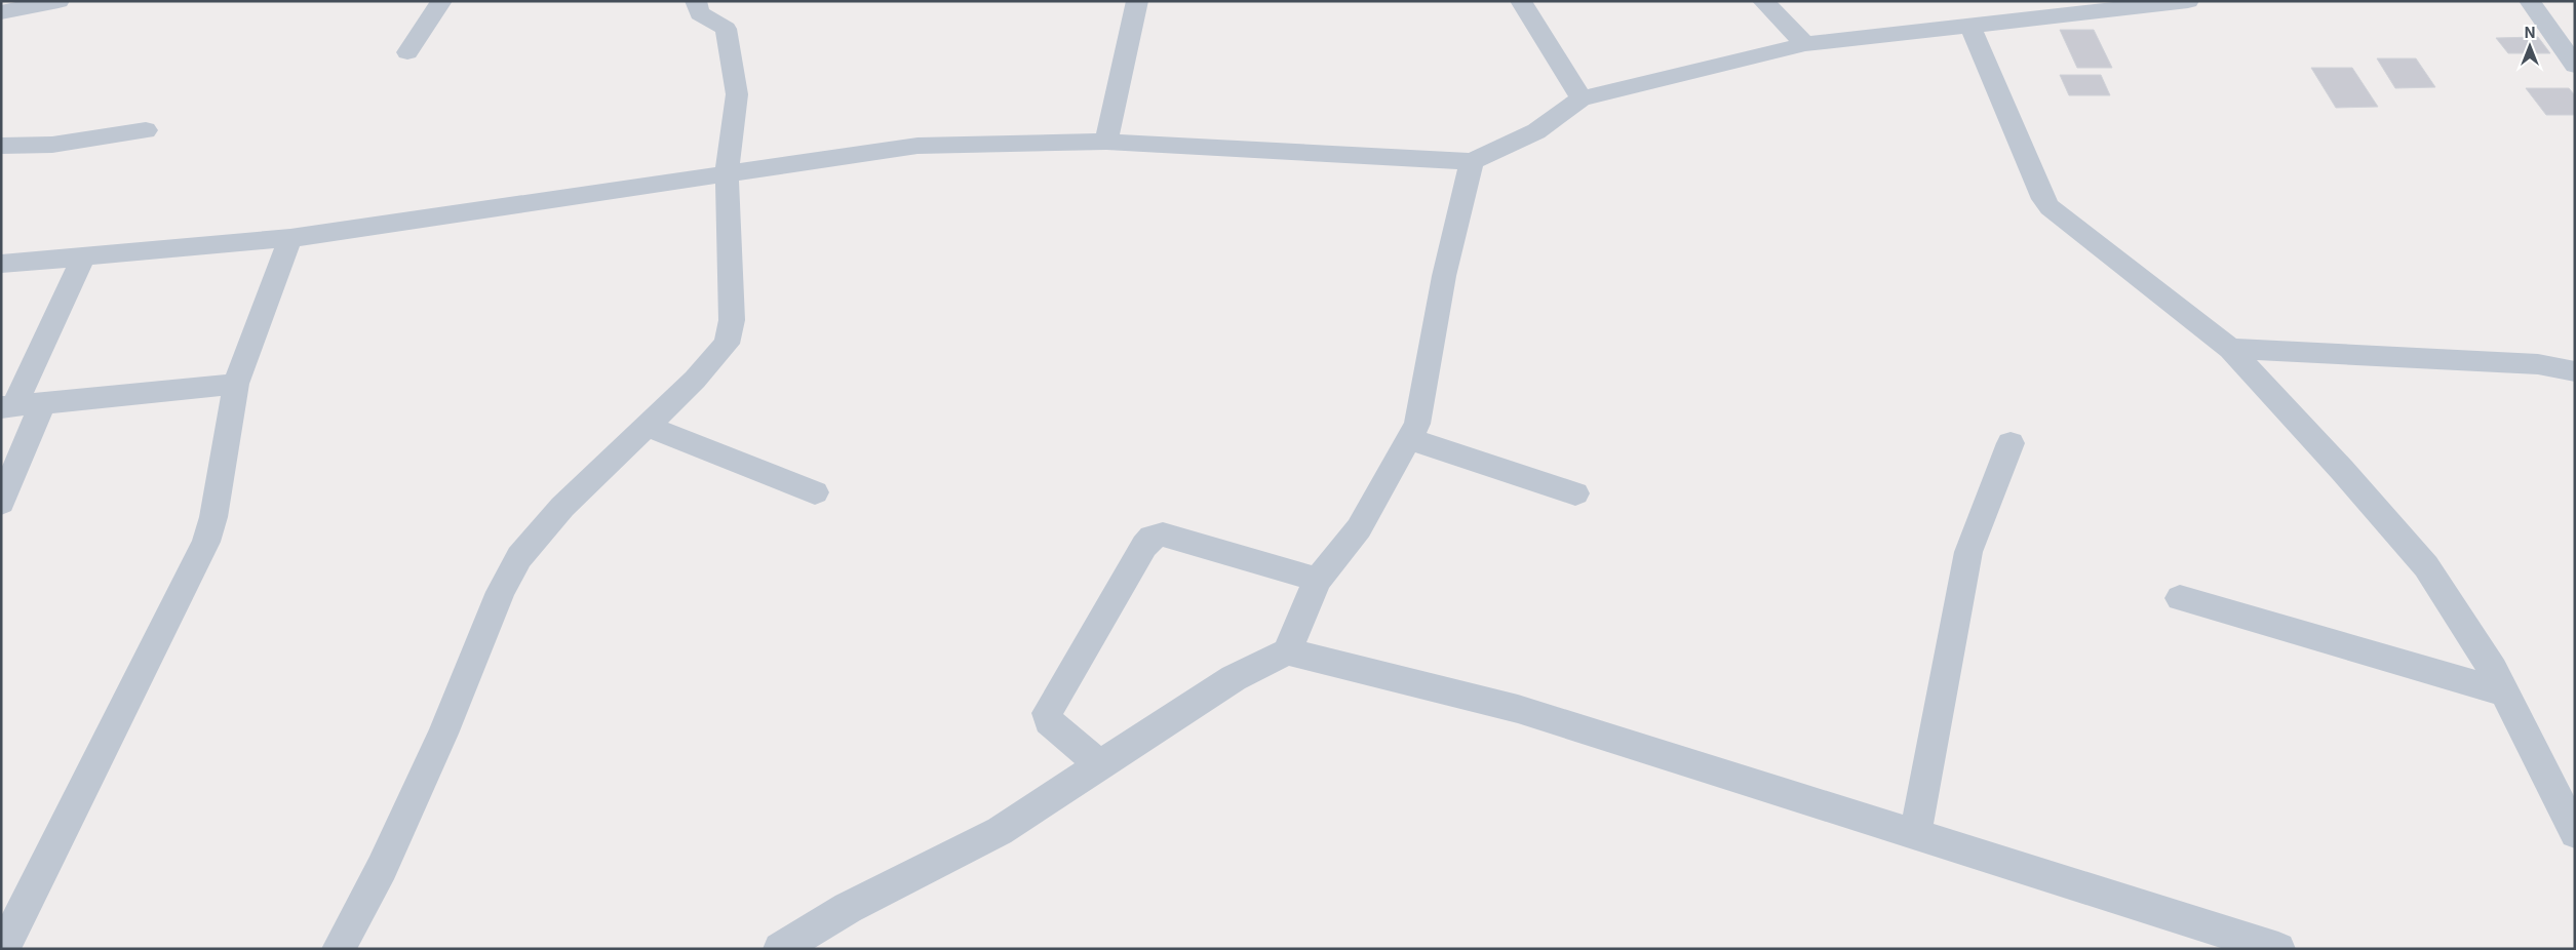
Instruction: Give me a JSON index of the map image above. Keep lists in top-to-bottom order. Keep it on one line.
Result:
{"north":"top"}
